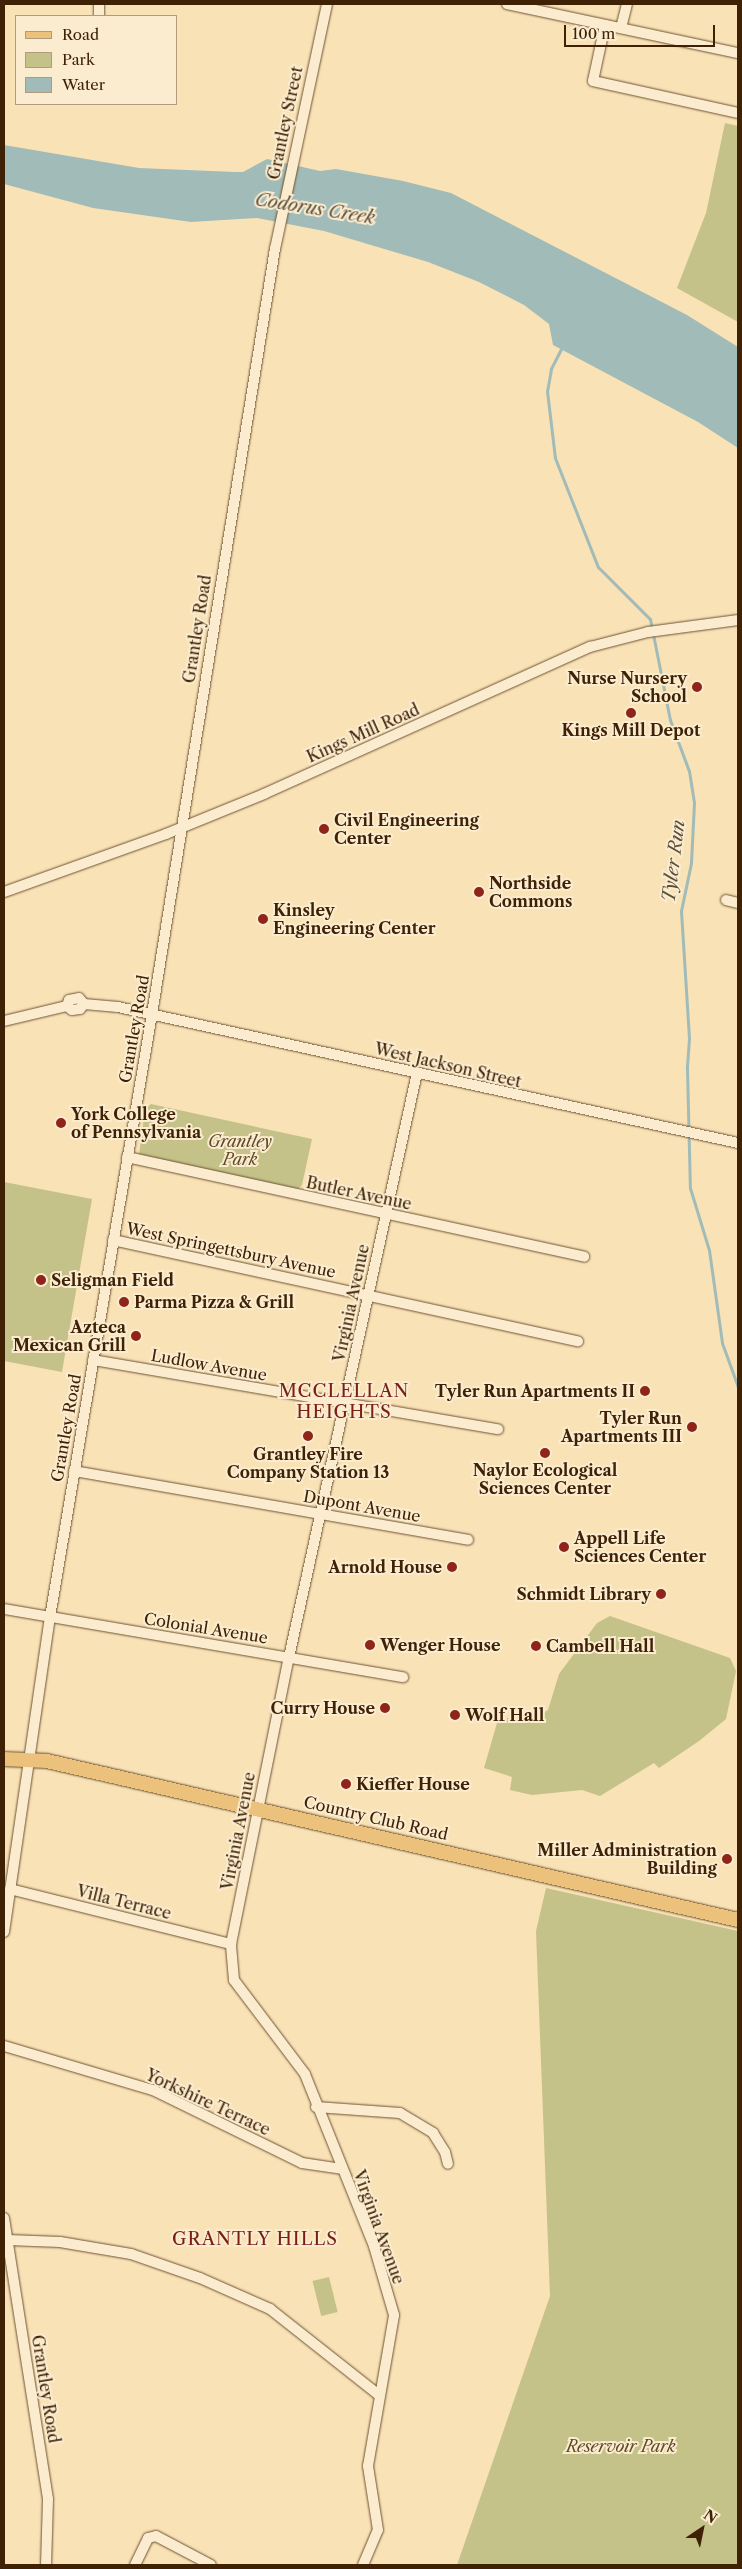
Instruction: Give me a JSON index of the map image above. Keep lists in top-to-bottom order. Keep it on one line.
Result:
{"streets":{"main road":["Country Club Road"],"street":["Grantley Street","Grantley Road","Kings Mill Road","West Jackson Street","Butler Avenue","West Springettsbury Avenue","Virginia Avenue","Ludlow Avenue","Dupont Avenue","Colonial Avenue","Villa Terrace","Yorkshire Terrace"]},"crossings":[["Grantley Street","Grantley Road"],["Grantley Road","Kings Mill Road"],["Grantley Road","West Jackson Street"],["Grantley Road","Butler Avenue"],["Grantley Road","West Springettsbury Avenue"],["Grantley Road","Ludlow Avenue"],["Grantley Road","Dupont Avenue"],["Grantley Road","Colonial Avenue"],["Grantley Road","Country Club Road"],["Grantley Road","Villa Terrace"],["West Jackson Street","Virginia Avenue"],["Butler Avenue","Virginia Avenue"],["West Springettsbury Avenue","Virginia Avenue"],["Virginia Avenue","Ludlow Avenue"],["Virginia Avenue","Dupont Avenue"],["Virginia Avenue","Colonial Avenue"],["Virginia Avenue","Country Club Road"],["Virginia Avenue","Villa Terrace"],["Virginia Avenue","Yorkshire Terrace"]],"districts":["MCCLELLAN HEIGHTS","GRANTLY HILLS"],"water":["Codorus Creek","Tyler Run"],"parks":["Grantley Park","Reservoir Park"],"places":["Nurse Nursery School","Kings Mill Depot","Civil Engineering Center","Northside Commons","Kinsley Engineering Center","York College of Pennsylvania","Seligman Field","Parma Pizza & Grill","Azteca Mexican Grill","Tyler Run Apartments II","Tyler Run Apartments III","Grantley Fire Company Station 13","Naylor Ecological Sciences Center","Appell Life Sciences Center","Arnold House","Schmidt Library","Wenger House","Cambell Hall","Curry House","Wolf Hall","Kieffer House","Miller Administration Building"],"legend":["Road","Park","Water"],"scale_bar":"100 m","north":"top right"}
